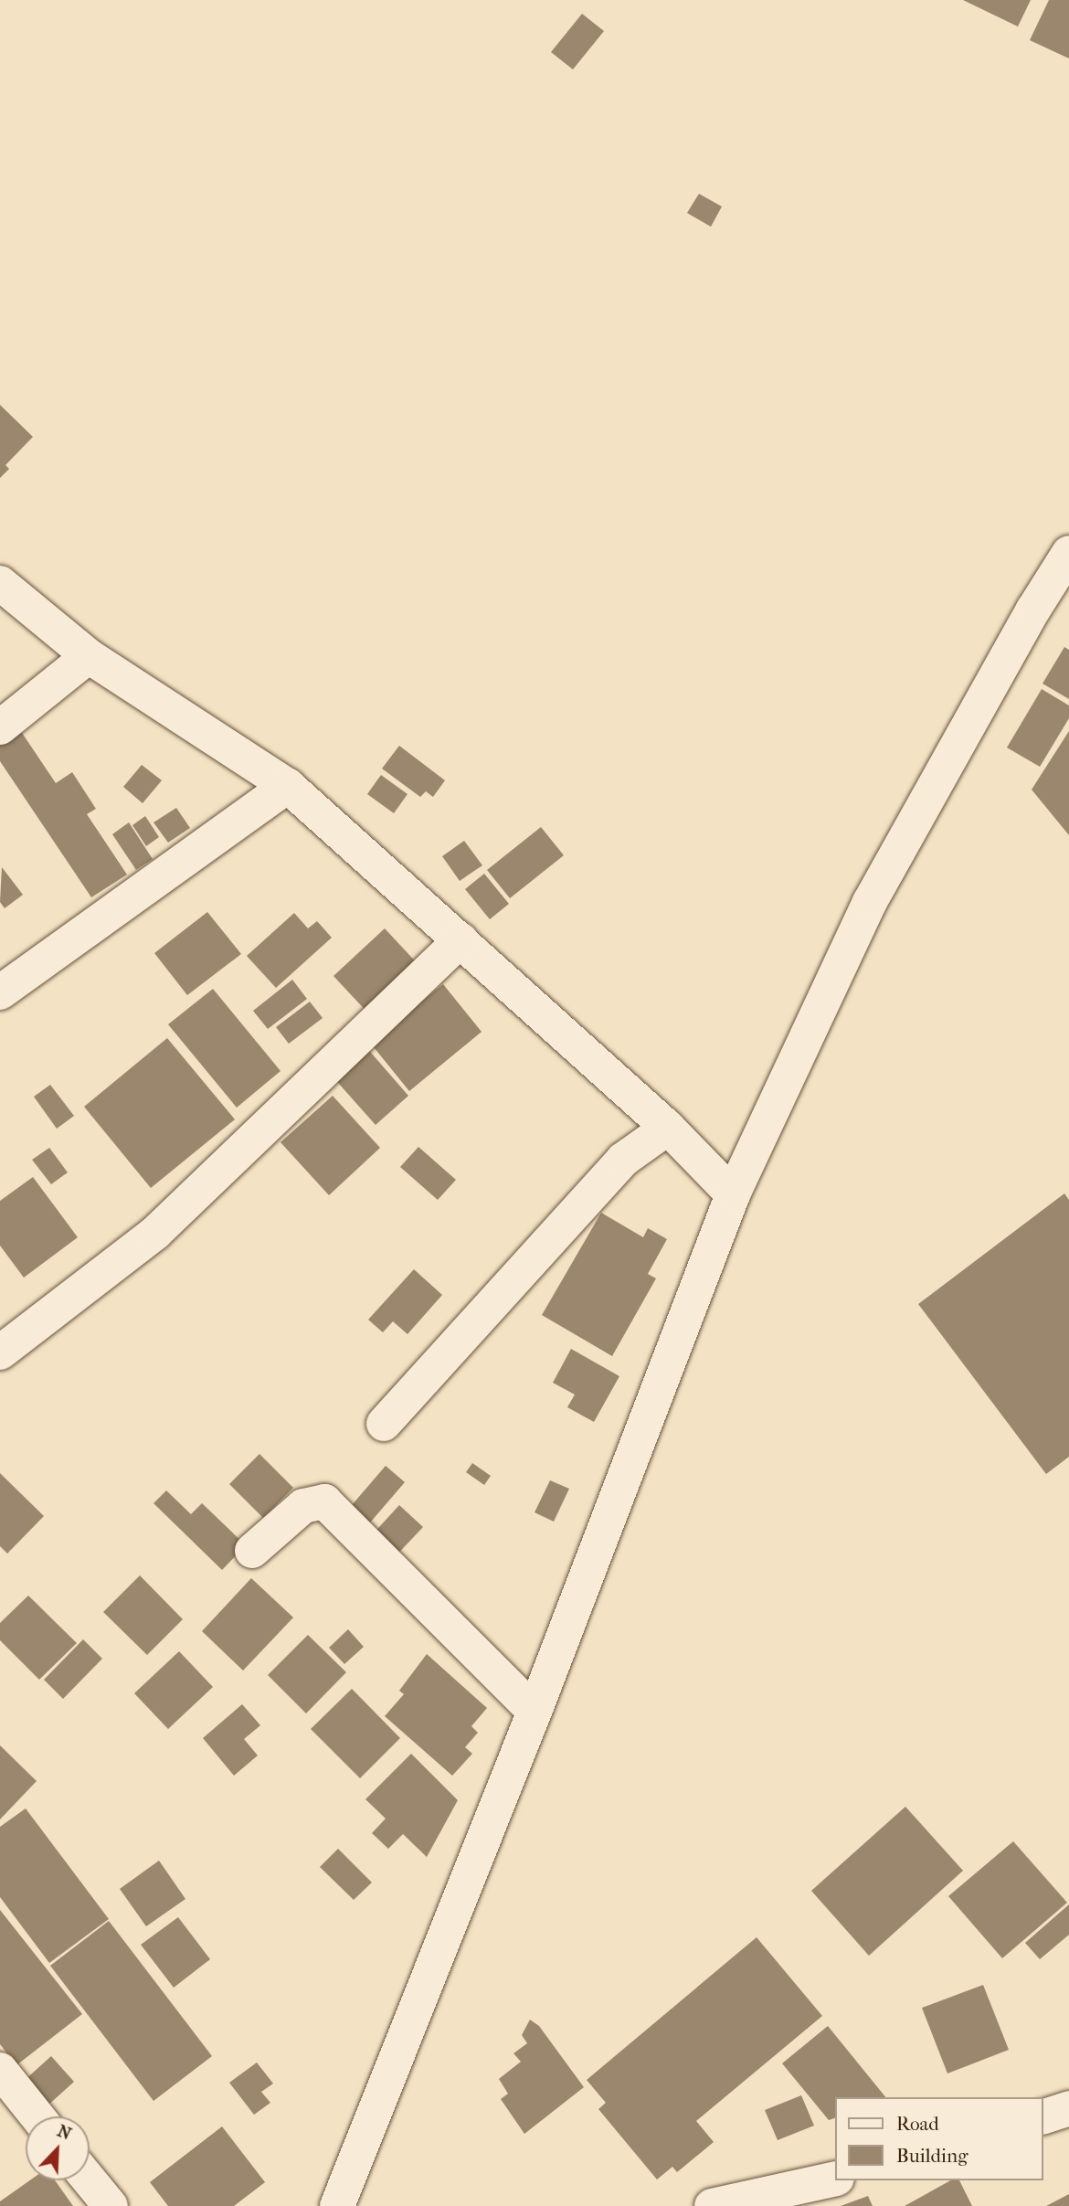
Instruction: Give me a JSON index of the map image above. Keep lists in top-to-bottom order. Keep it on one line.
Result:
{"legend":["Road","Building"],"north":"top right"}
